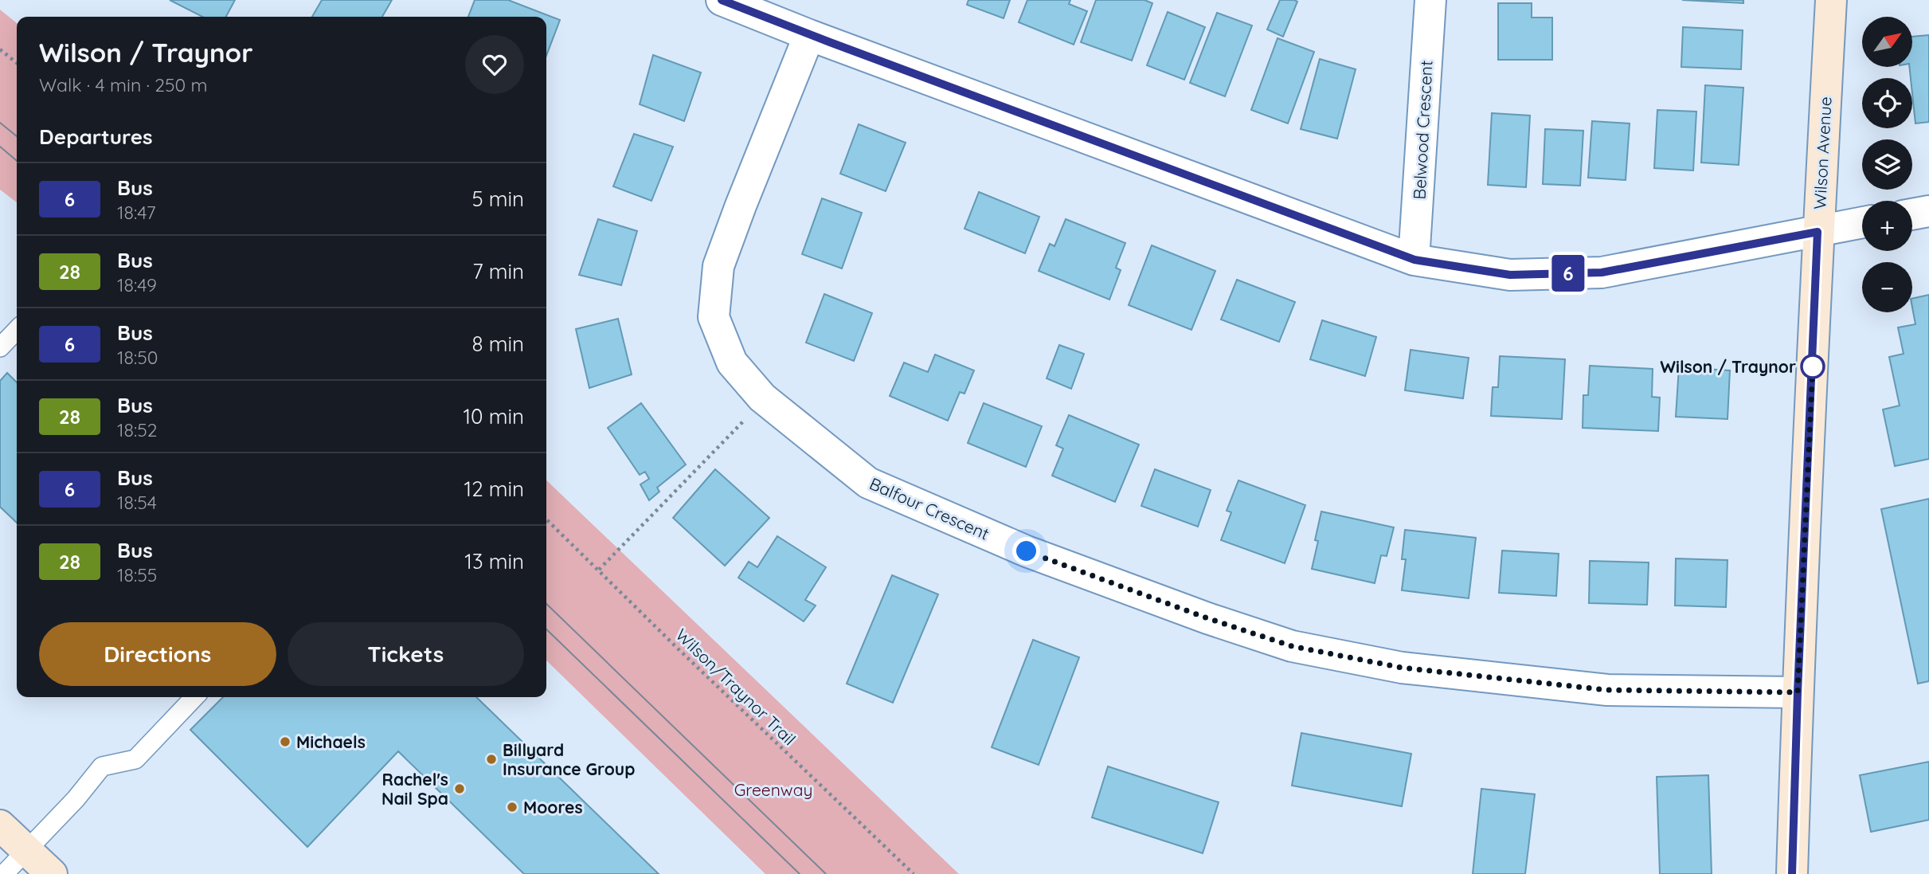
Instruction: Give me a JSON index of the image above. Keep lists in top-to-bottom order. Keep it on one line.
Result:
{"streets":{"street":["Belwood Crescent","Wilson Avenue","Balfour Crescent"],"path":["Wilson/Traynor Trail"]},"crossings":[["Wilson Avenue","Balfour Crescent"]],"parks":["Greenway"],"places":["Wilson / Traynor","Michaels","Billyard Insurance Group","Rachel's Nail Spa","Moores"],"lines":["bus line 6"],"north":"top right","page":{"on_map":"6","map_buttons":["+","−"],"heading":[["Wilson / Traynor","Walk · 4 min · 250 m"],"Departures"],"list":[{"mark":"6","name":"Bus","note":"18:47","value":"5 min"},{"mark":"28","name":"Bus","note":"18:49","value":"7 min"},{"mark":"6","name":"Bus","note":"18:50","value":"8 min"},{"mark":"28","name":"Bus","note":"18:52","value":"10 min"},{"mark":"6","name":"Bus","note":"18:54","value":"12 min"},{"mark":"28","name":"Bus","note":"18:55","value":"13 min"}],"buttons":["Directions","Tickets"]}}
